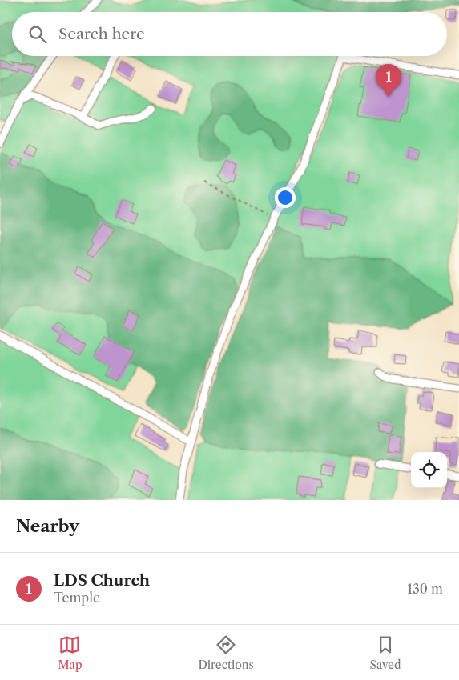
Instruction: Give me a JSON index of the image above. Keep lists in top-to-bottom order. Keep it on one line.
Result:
{"page":{"search":"Search here","pins":"1","heading":"Nearby","list":[{"mark":"1","name":"LDS Church","note":"Temple","value":"130 m"}],"nav":["Map","Directions","Saved"]}}
